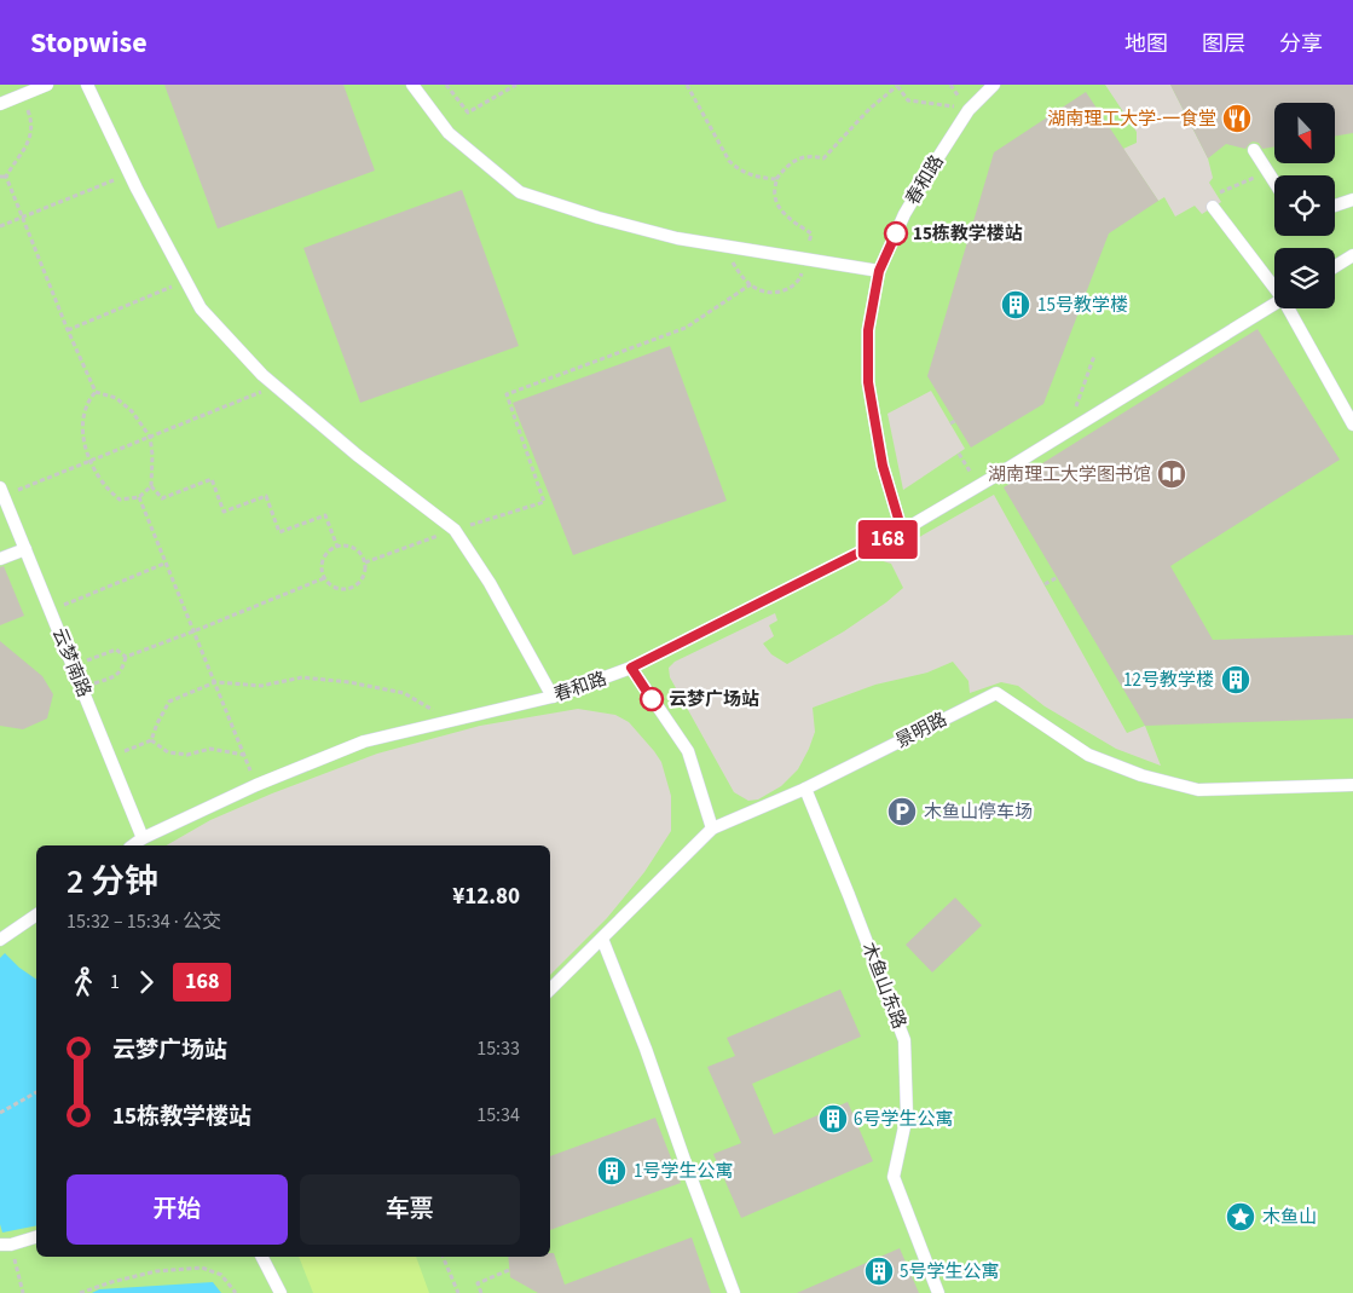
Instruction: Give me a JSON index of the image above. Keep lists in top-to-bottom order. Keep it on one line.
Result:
{"streets":{"lane":["春和路","云梦南路","景明路","木鱼山东路"]},"crossings":[["春和路","云梦南路"],["景明路","木鱼山东路"]],"places":{"restaurant":["湖南理工大学-一食堂"],"other":["15栋教学楼站","云梦广场站"],"building":["15号教学楼","12号教学楼","6号学生公寓","1号学生公寓","5号学生公寓"],"library":["湖南理工大学图书馆"],"parking":["木鱼山停车场"],"place":["木鱼山"]},"lines":["bus line 168"],"north":"bottom","page":{"header":"Stopwise","nav":["地图","图层","分享"],"on_map":"168","heading":["2 分钟","15:32 – 15:34 · 公交","¥12.80"],"legs":["1","168"],"list":[{"name":"云梦广场站","value":"15:33"},{"name":"15栋教学楼站","value":"15:34"}],"buttons":["开始","车票"]}}
